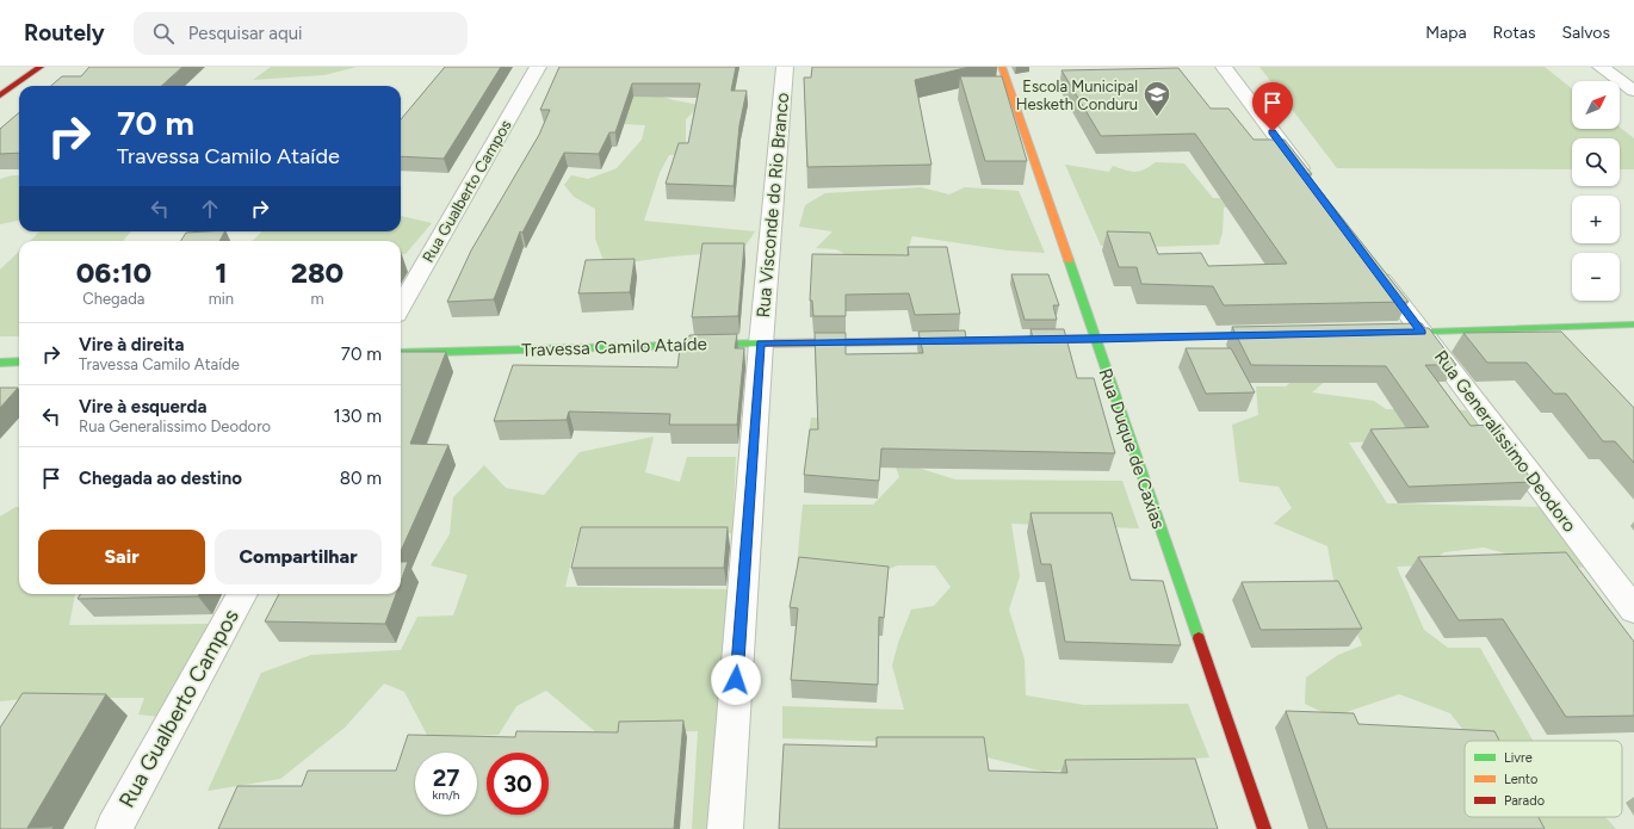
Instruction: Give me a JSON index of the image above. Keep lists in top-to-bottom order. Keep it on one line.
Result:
{"streets":{"street":["Rua Gualberto Campos","Rua Visconde do Rio Branco","Travessa Camilo Ataíde","Rua Generalissimo Deodoro","Rua Duque de Caxias"]},"crossings":[["Rua Visconde do Rio Branco","Travessa Camilo Ataíde"]],"places":{"school or university":["Escola Municipal Hesketh Conduru"]},"legend":["Livre","Lento","Parado"],"north":"top right","page":{"header":"Routely","search":"Pesquisar aqui","nav":["Mapa","Rotas","Salvos"],"map_buttons":["+","−"],"turn":["70 m","Travessa Camilo Ataíde"],"eta":["06:10","Chegada","1","min","280","m"],"list":[{"name":"Vire à direita","note":"Travessa Camilo Ataíde","value":"70 m"},{"name":"Vire à esquerda","note":"Rua Generalissimo Deodoro","value":"130 m"},{"name":"Chegada ao destino","value":"80 m"}],"buttons":["Sair","Compartilhar"],"speed":"27 km/h","limit":"30"}}
